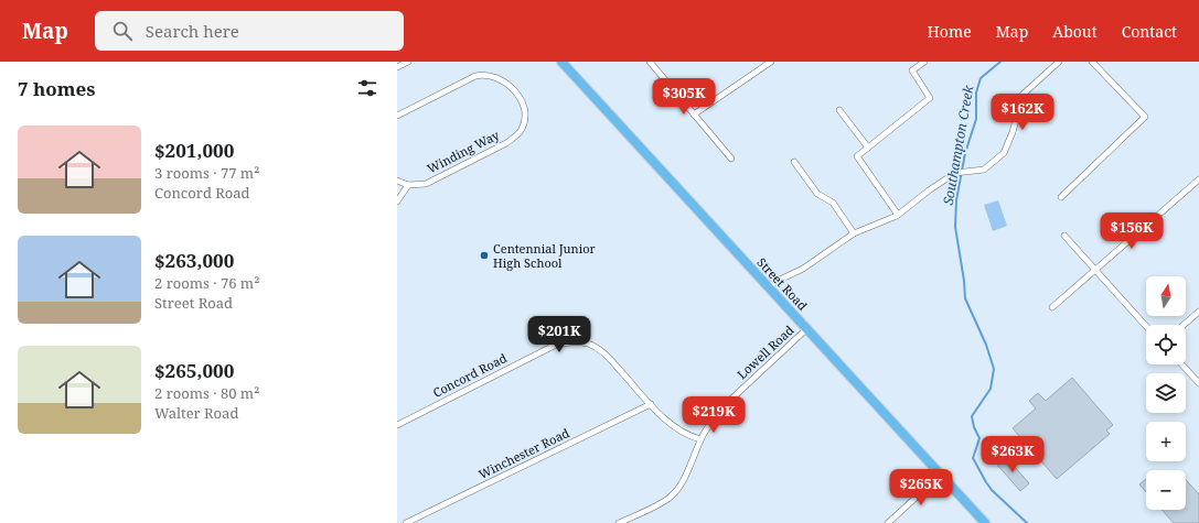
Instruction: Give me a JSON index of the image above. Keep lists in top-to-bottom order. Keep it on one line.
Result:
{"streets":{"main road":["Street Road"],"street":["Winding Way","Lowell Road","Concord Road","Winchester Road"]},"crossings":[["Street Road","Lowell Road"],["Lowell Road","Concord Road"],["Concord Road","Winchester Road"]],"water":["Southampton Creek"],"places":["Centennial Junior High School"],"north":"top","page":{"header":"Map","search":"Search here","nav":["Home","Map","About","Contact"],"heading":"7 homes","price":["$305K","$162K","$156K","$201K","$219K","$263K","$265K"],"list":[{"name":"$201,000","note":"3 rooms · 77 m² · Concord Road"},{"name":"$263,000","note":"2 rooms · 76 m² · Street Road"},{"name":"$265,000","note":"2 rooms · 80 m² · Walter Road"}],"map_buttons":["+","−"]}}
